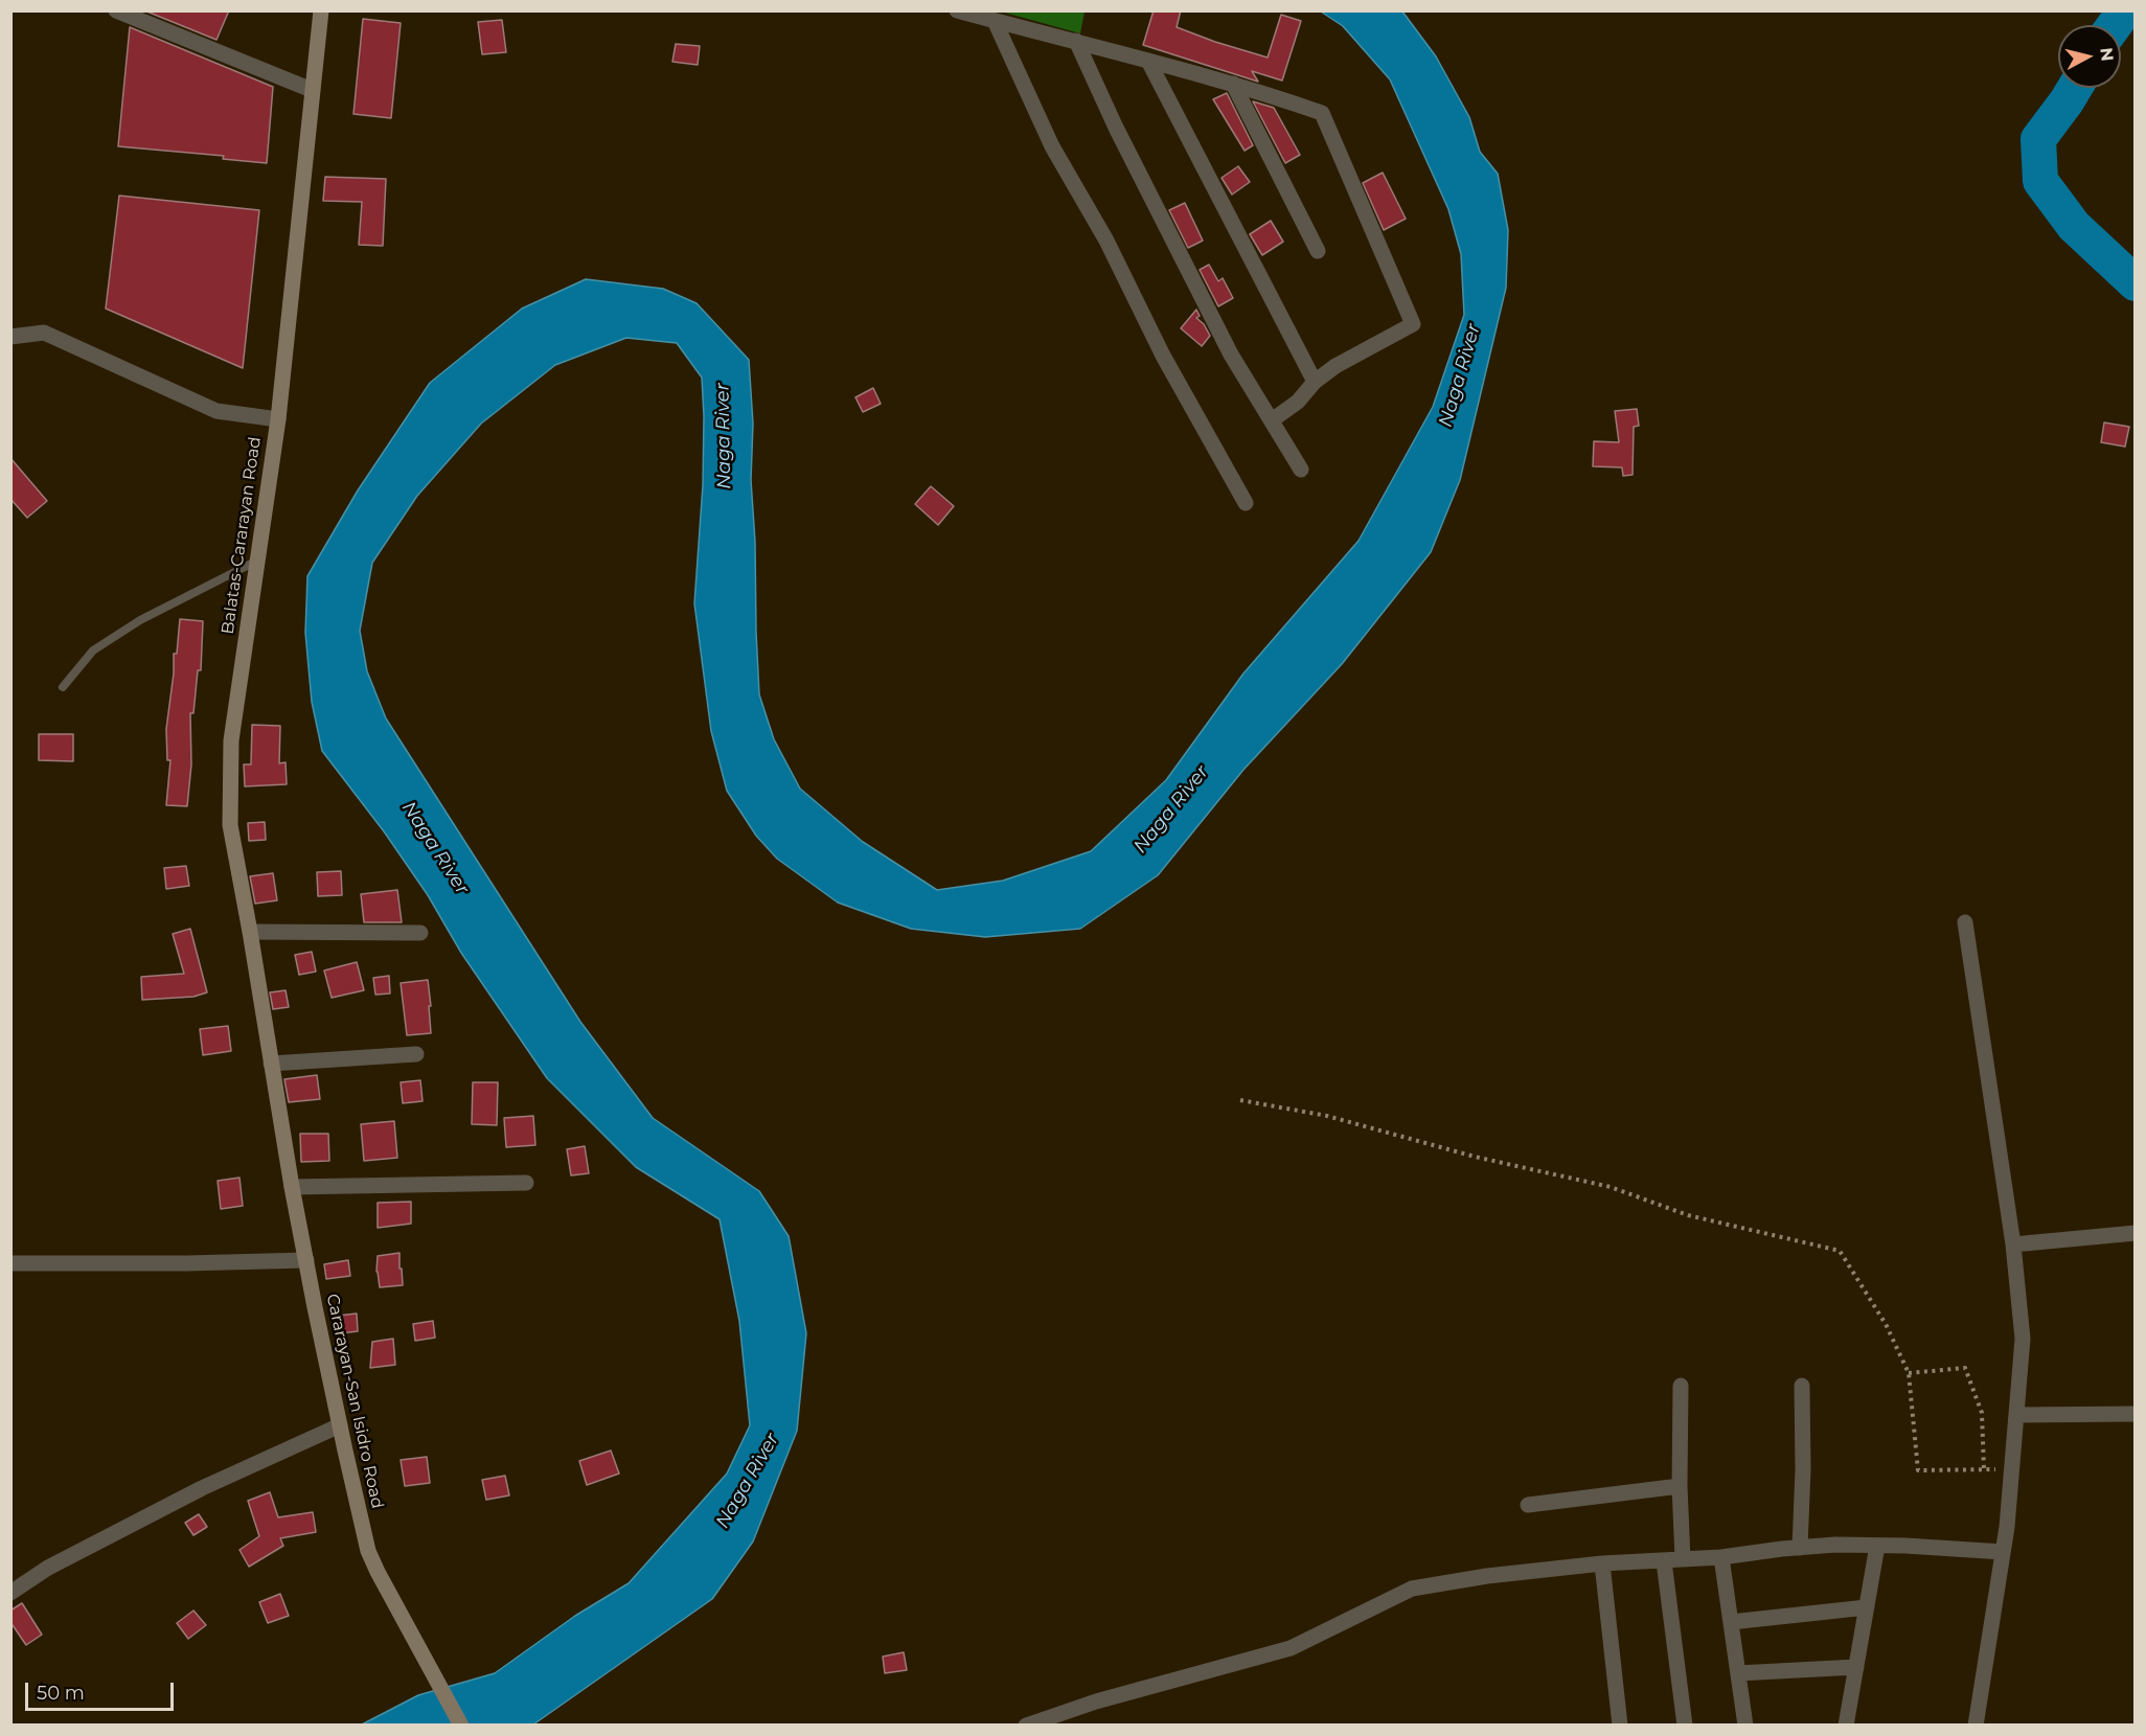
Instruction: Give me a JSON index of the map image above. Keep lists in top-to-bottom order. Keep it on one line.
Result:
{"streets":{"main road":["Balatas-Cararayan Road","Cararayan-San Isidro Road"]},"crossings":[["Balatas-Cararayan Road","Cararayan-San Isidro Road"]],"water":["Naga River"],"scale_bar":"50 m","north":"right"}
